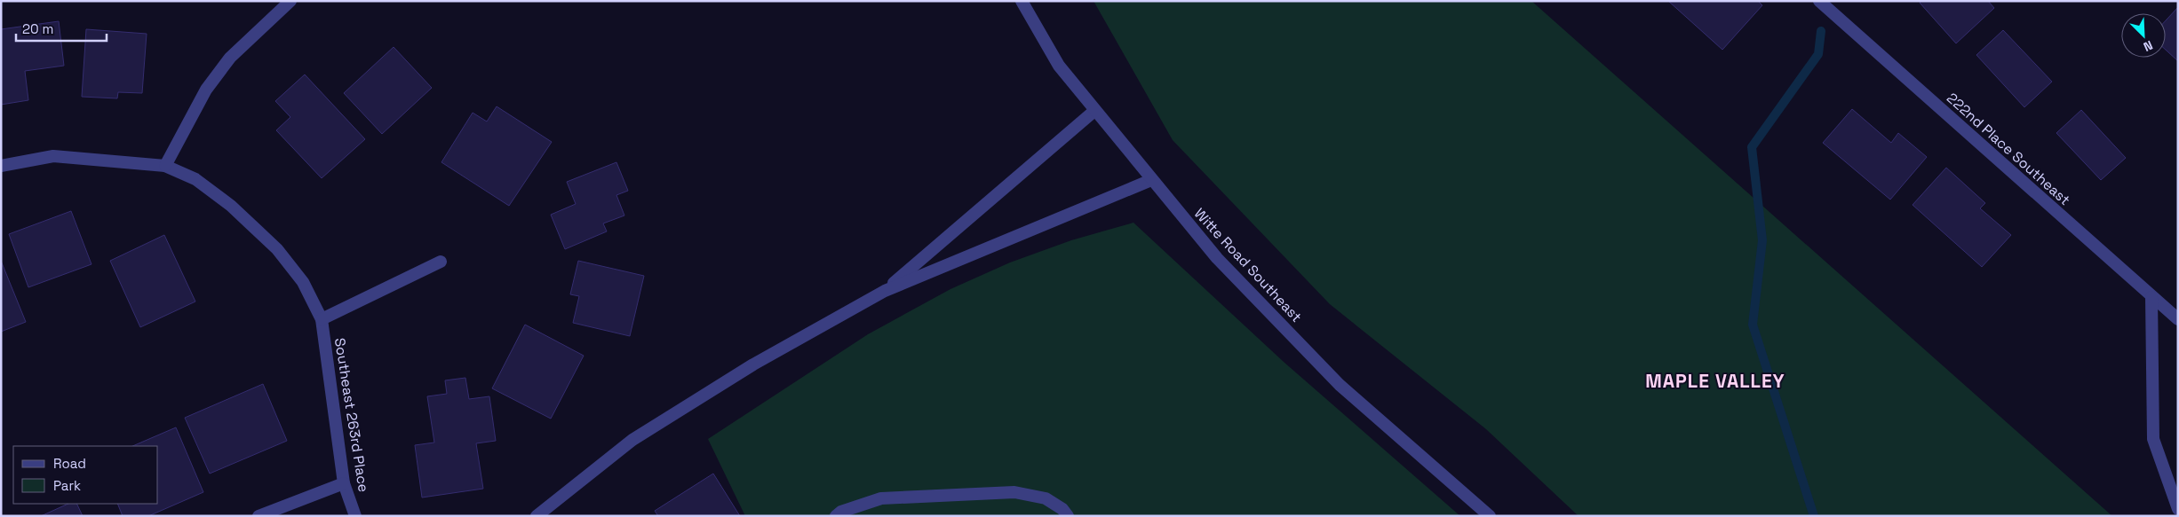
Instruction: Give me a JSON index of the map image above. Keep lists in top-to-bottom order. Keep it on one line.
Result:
{"streets":{"street":["222nd Place Southeast","Witte Road Southeast","Southeast 263rd Place"]},"districts":["MAPLE VALLEY"],"legend":["Road","Park"],"scale_bar":"20 m","north":"bottom right"}
